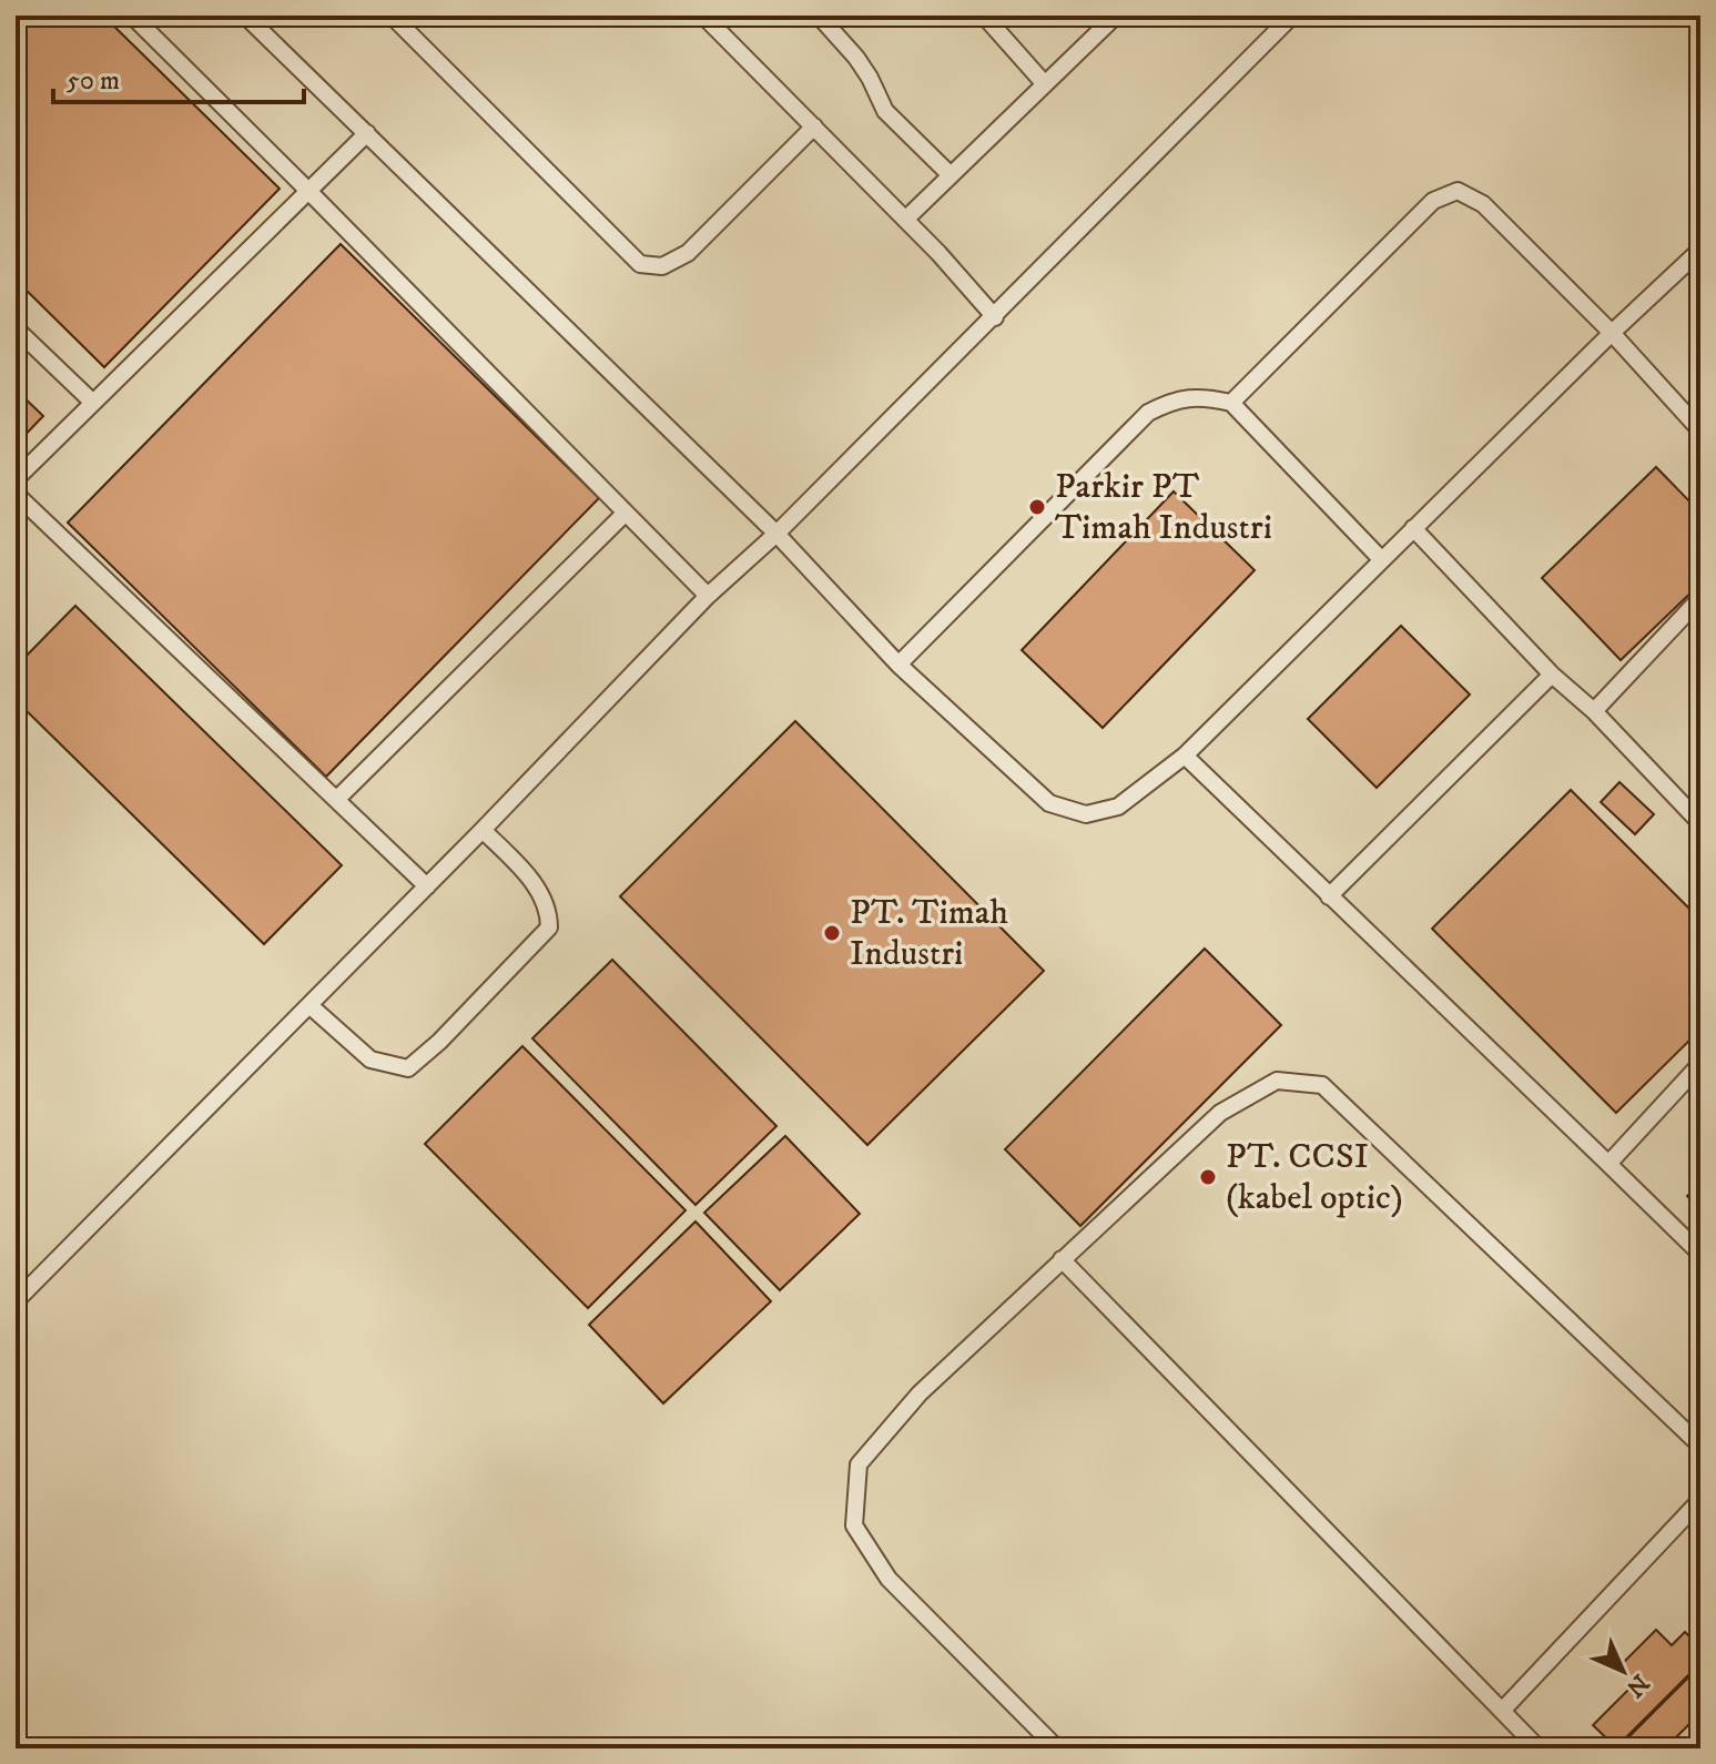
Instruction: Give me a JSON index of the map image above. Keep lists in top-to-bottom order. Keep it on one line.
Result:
{"places":["Parkir PT Timah Industri","PT. Timah Industri","PT. CCSI (kabel optic)"],"scale_bar":"50 m","north":"bottom right"}
